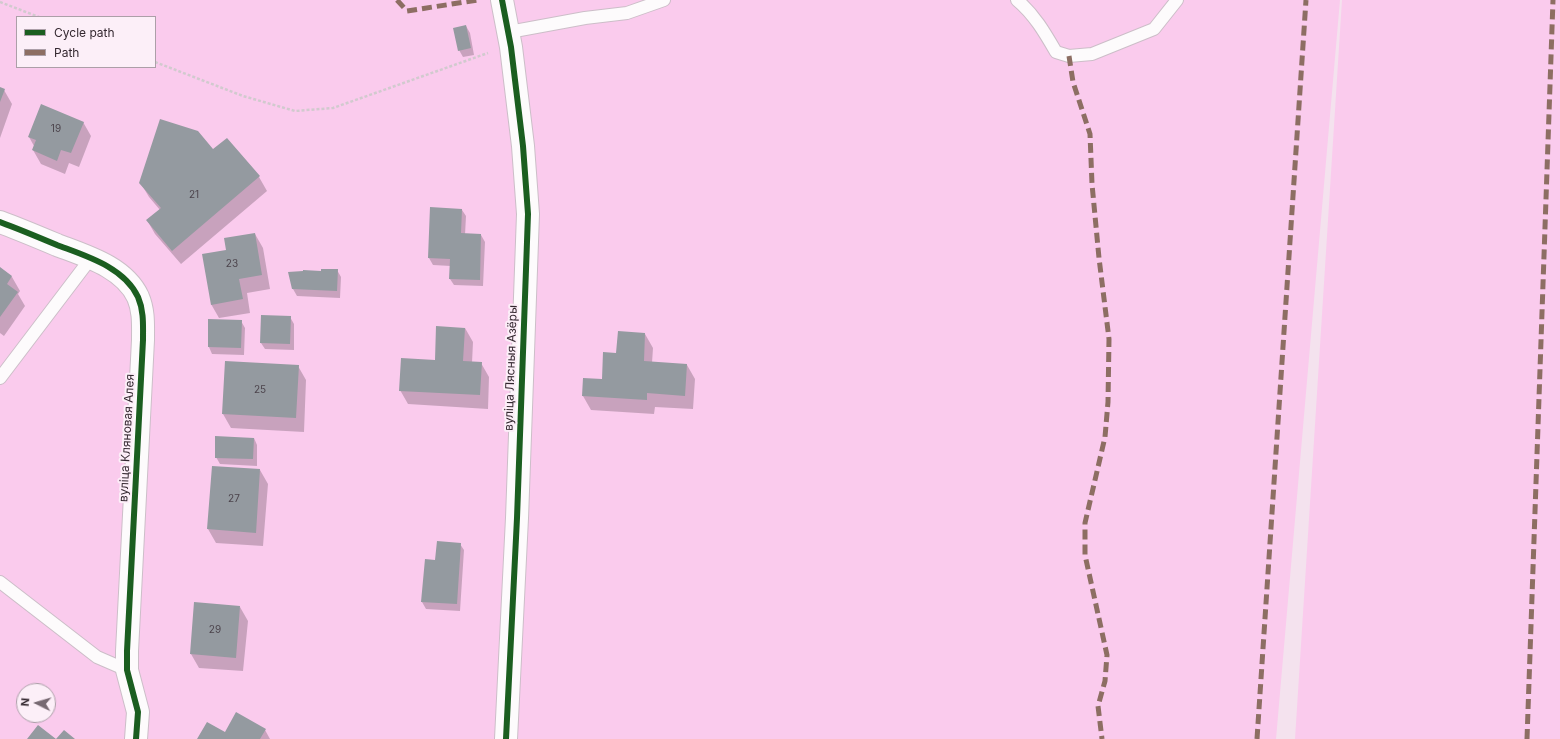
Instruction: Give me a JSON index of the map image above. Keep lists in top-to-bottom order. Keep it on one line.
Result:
{"streets":{"street":["вуліца Лясныя Азёры","вуліца Кляновая Алея"]},"house_numbers":["19","21","23","25","27","29"],"legend":["Cycle path","Path"],"north":"left"}
